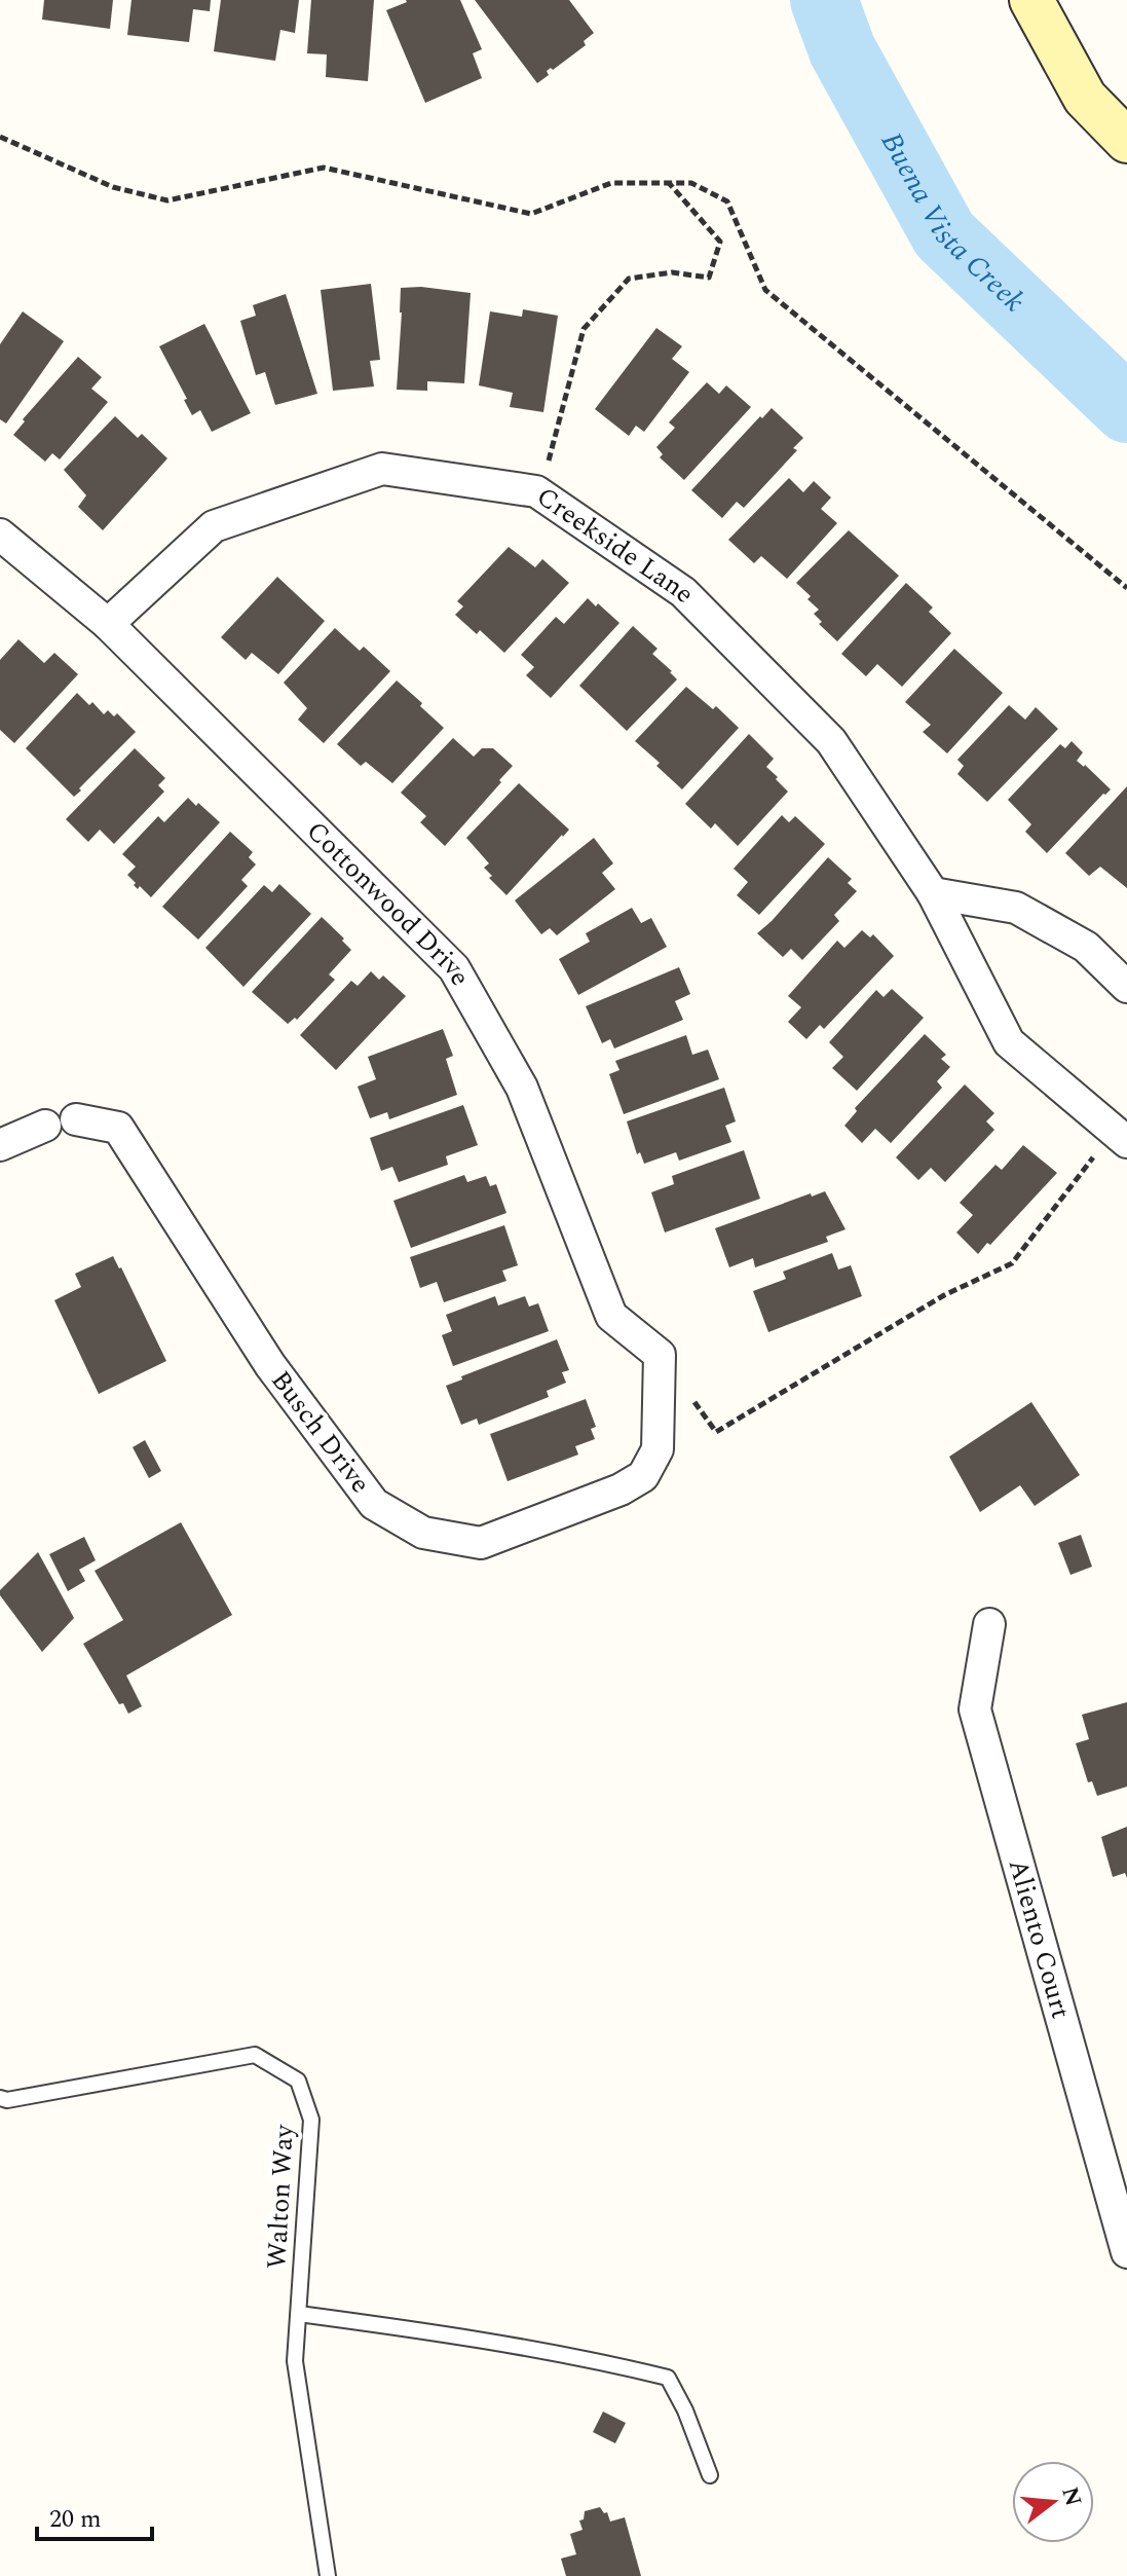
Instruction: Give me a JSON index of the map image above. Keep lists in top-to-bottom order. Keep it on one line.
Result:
{"streets":{"street":["Creekside Lane","Cottonwood Drive","Busch Drive","Aliento Court"],"lane":["Walton Way"]},"crossings":[["Creekside Lane","Cottonwood Drive"],["Cottonwood Drive","Busch Drive"]],"water":["Buena Vista Creek"],"scale_bar":"20 m","north":"right"}
